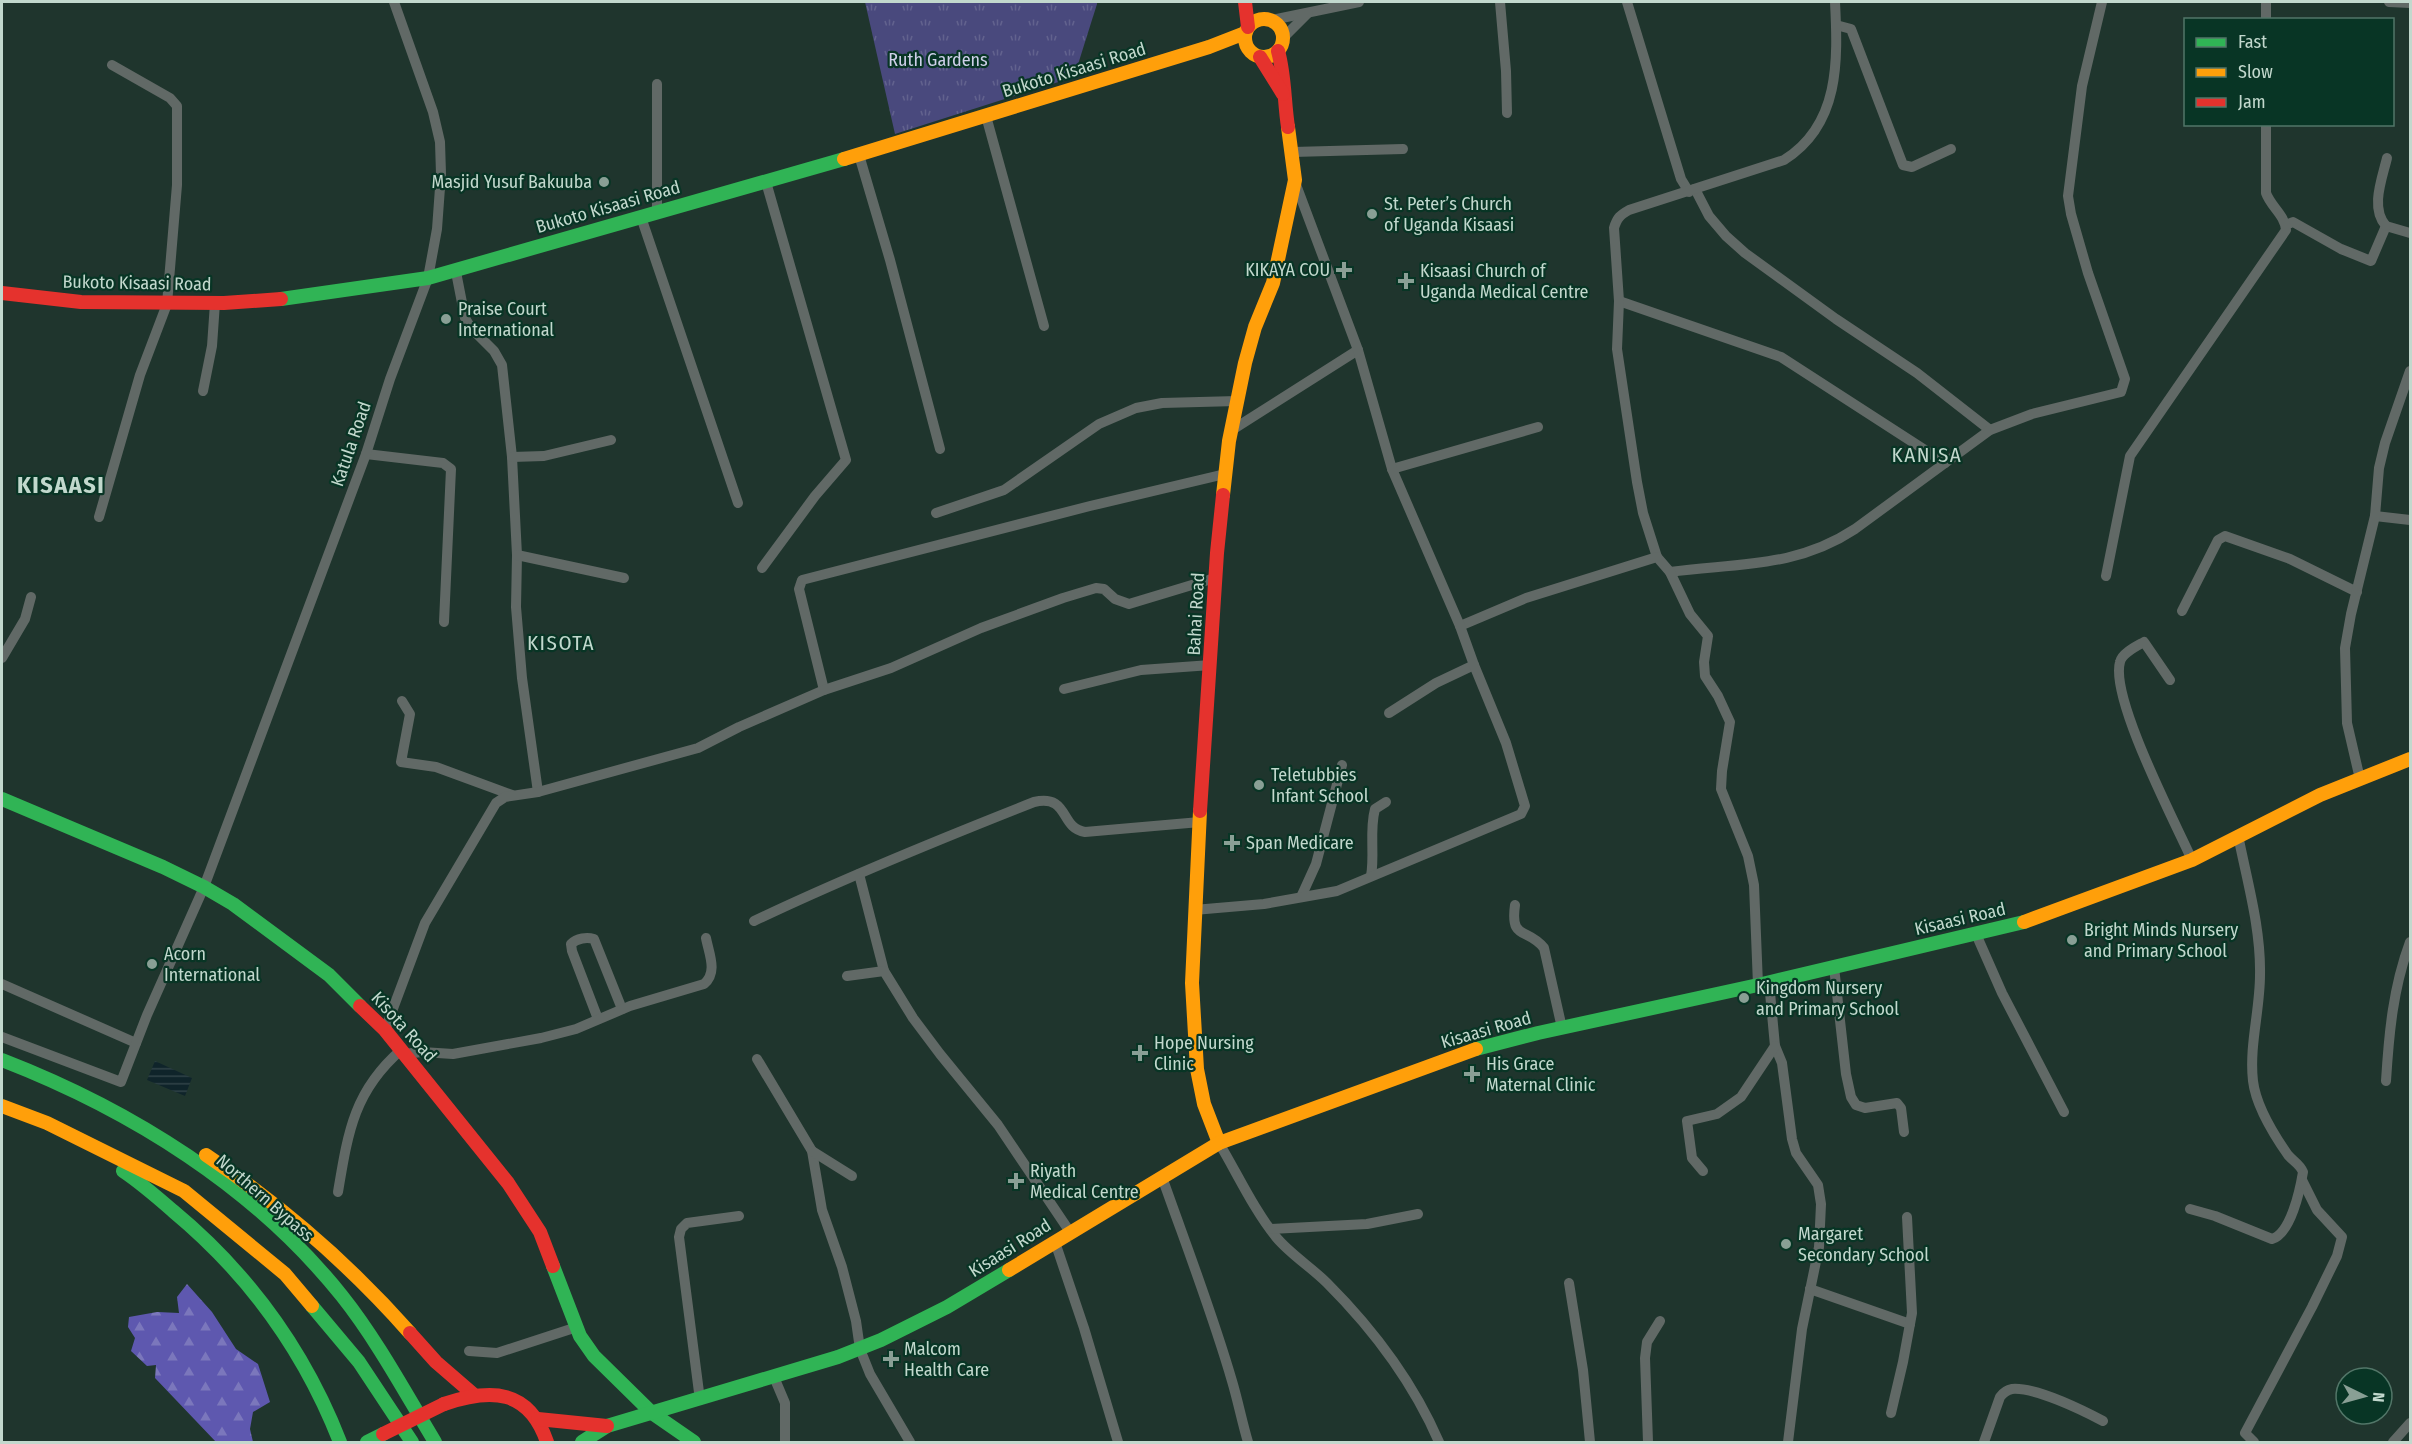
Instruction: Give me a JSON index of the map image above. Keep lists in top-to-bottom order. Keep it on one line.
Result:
{"streets":{"main road":["Bukoto Kisaasi Road","Bahai Road","Kisaasi Road","Kisota Road","Northern Bypass"],"street":["Katula Road"]},"crossings":[["Bukoto Kisaasi Road","Katula Road"],["Bukoto Kisaasi Road","Bahai Road"],["Katula Road","Kisota Road"],["Bahai Road","Kisaasi Road"],["Kisaasi Road","Kisota Road"]],"districts":["KANISA","KISAASI","KISOTA"],"parks":["Ruth Gardens"],"places":{"other":["Masjid Yusuf Bakuuba","St. Peter’s Church of Uganda Kisaasi","Praise Court International","Teletubbies Infant School","Bright Minds Nursery and Primary School","Acorn International","Kingdom Nursery and Primary School","Margaret Secondary School"],"health":["KIKAYA COU","Kisaasi Church of Uganda Medical Centre","Span Medicare","Hope Nursing Clinic","His Grace Maternal Clinic","Riyath Medical Centre","Malcom Health Care"]},"legend":["Fast","Slow","Jam"],"north":"right"}
